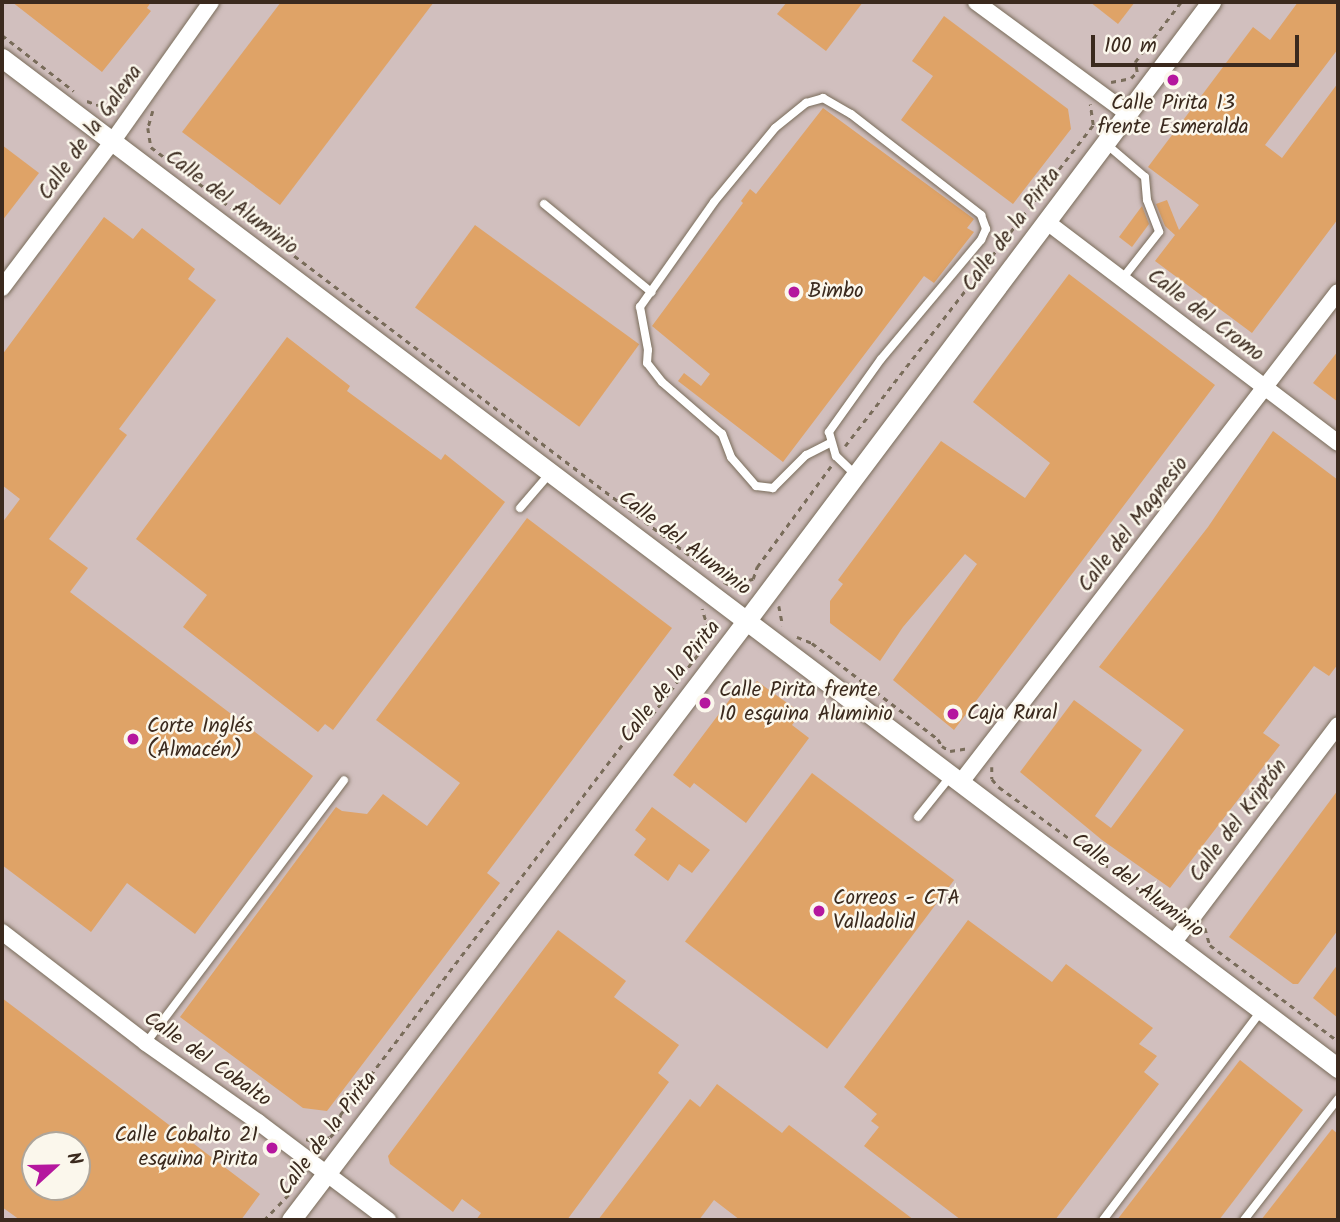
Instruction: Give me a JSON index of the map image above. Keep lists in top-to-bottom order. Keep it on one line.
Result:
{"streets":{"street":["Calle de la Galena","Calle del Aluminio","Calle de la Pirita","Calle del Cromo","Calle del Magnesio","Calle del Kriptón","Calle del Cobalto"]},"crossings":[["Calle de la Galena","Calle del Aluminio"],["Calle del Aluminio","Calle de la Pirita"],["Calle del Aluminio","Calle del Magnesio"],["Calle del Aluminio","Calle del Kriptón"],["Calle de la Pirita","Calle del Cromo"],["Calle de la Pirita","Calle del Cobalto"],["Calle del Cromo","Calle del Magnesio"]],"places":["Calle Pirita 13 frente Esmeralda","Bimbo","Calle Pirita frente 10 esquina Aluminio","Caja Rural","Corte Inglés (Almacén)","Correos - CTA Valladolid","Calle Cobalto 21 esquina Pirita"],"scale_bar":"100 m","north":"right"}
